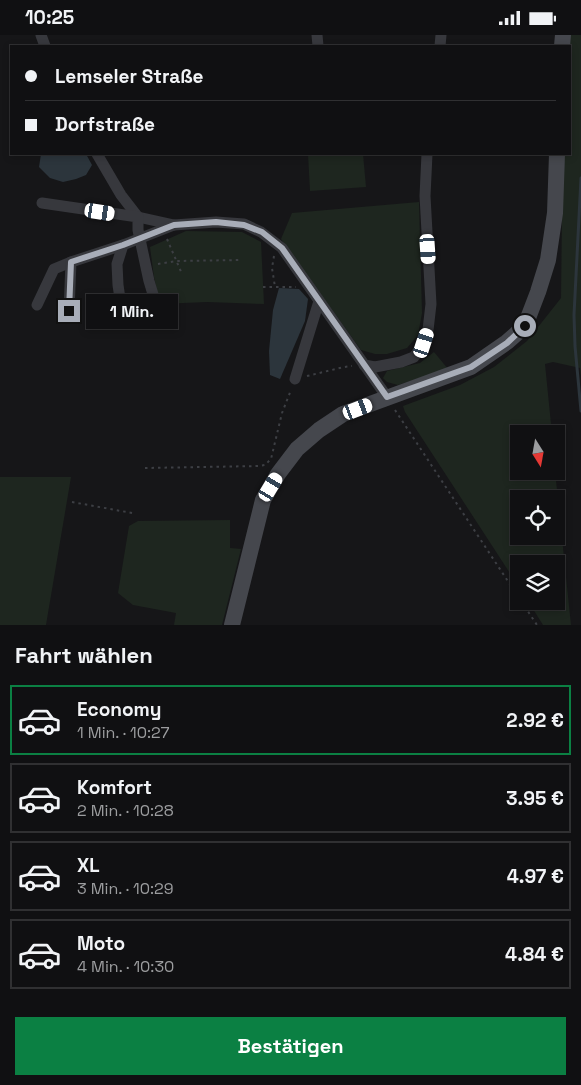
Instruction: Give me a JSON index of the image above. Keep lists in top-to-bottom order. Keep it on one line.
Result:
{"north":"bottom","page":{"status":"10:25","banner":["Lemseler Straße","Dorfstraße"],"bubble":"1 Min.","heading":"Fahrt wählen","list":[{"name":"Economy","note":"1 Min. · 10:27","value":"2.92 €"},{"name":"Komfort","note":"2 Min. · 10:28","value":"3.95 €"},{"name":"XL","note":"3 Min. · 10:29","value":"4.97 €"},{"name":"Moto","note":"4 Min. · 10:30","value":"4.84 €"}],"buttons":"Bestätigen"}}
